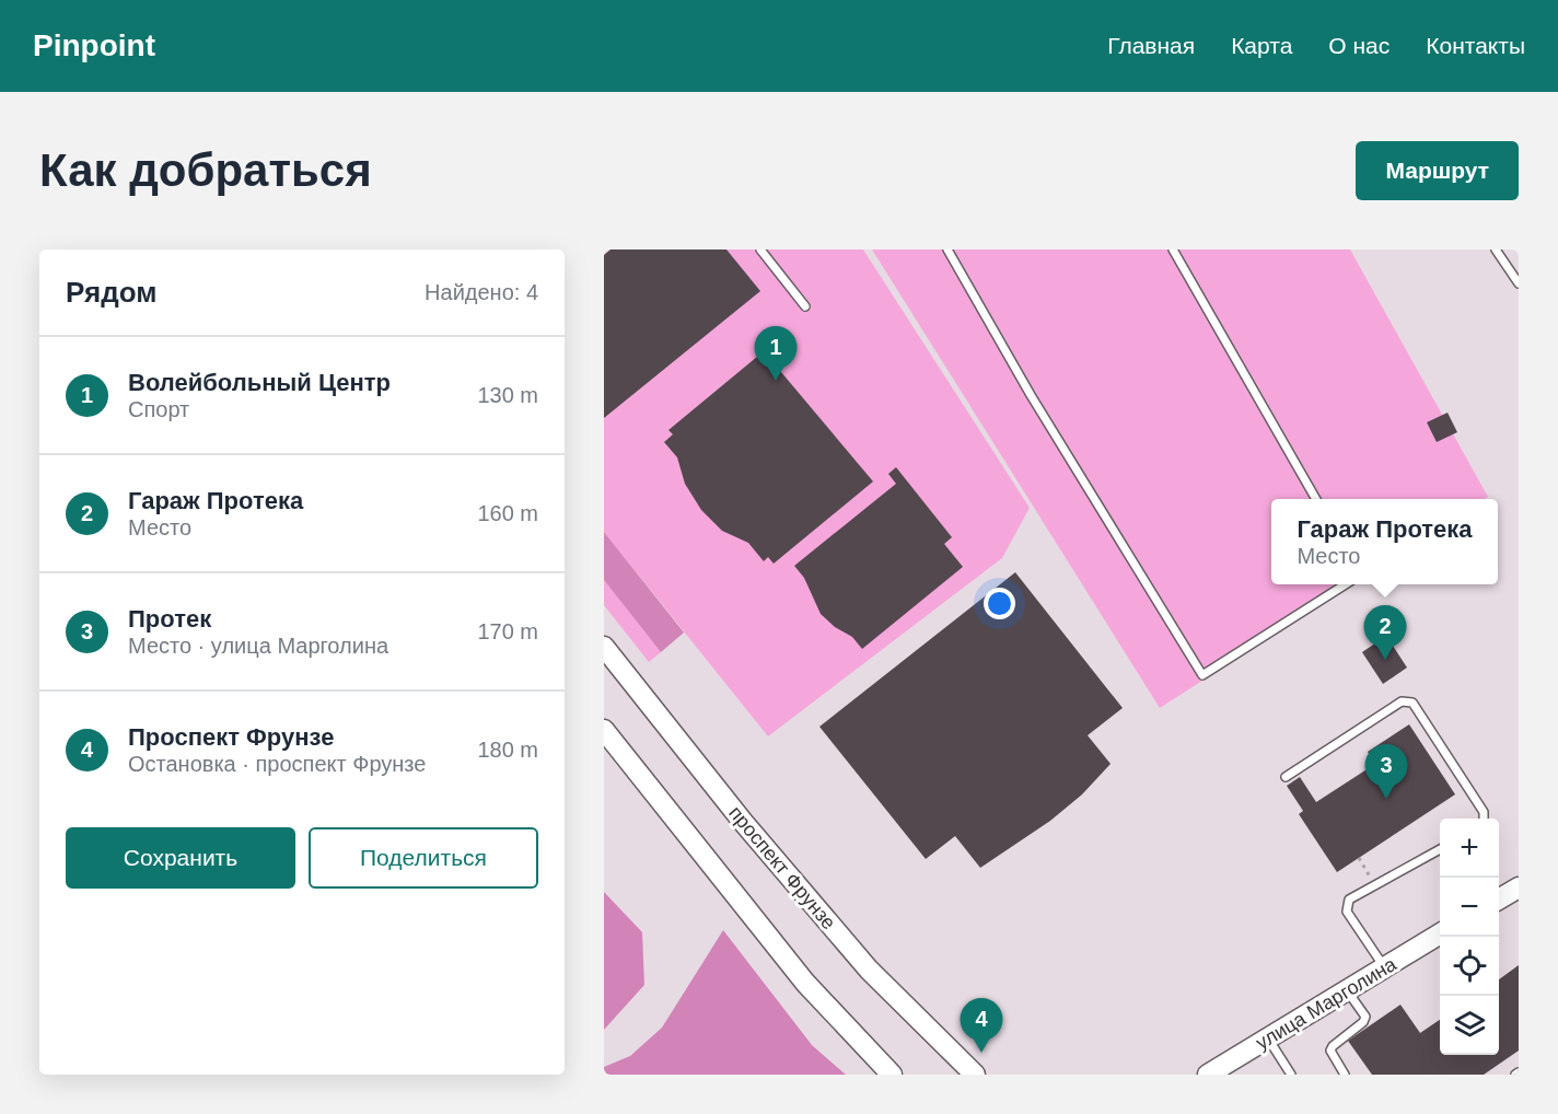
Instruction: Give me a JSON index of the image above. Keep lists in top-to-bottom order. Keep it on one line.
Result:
{"streets":{"main road":["проспект Фрунзе","улица Марголина"]},"page":{"header":"Pinpoint","nav":["Главная","Карта","О нас","Контакты"],"buttons":["Маршрут",["Сохранить","Поделиться"]],"title":"Как добраться","heading":["Рядом","Найдено: 4"],"pins":["1","2","3","4"],"list":[{"mark":"1","name":"Волейбольный Центр","note":"Спорт","value":"130 m"},{"mark":"2","name":"Гараж Протека","note":"Место","value":"160 m"},{"mark":"3","name":"Протек","note":"Место · улица Марголина","value":"170 m"},{"mark":"4","name":"Проспект Фрунзе","note":"Остановка · проспект Фрунзе","value":"180 m"}],"popup":["Гараж Протека","Место"],"map_buttons":["+","−"]}}
